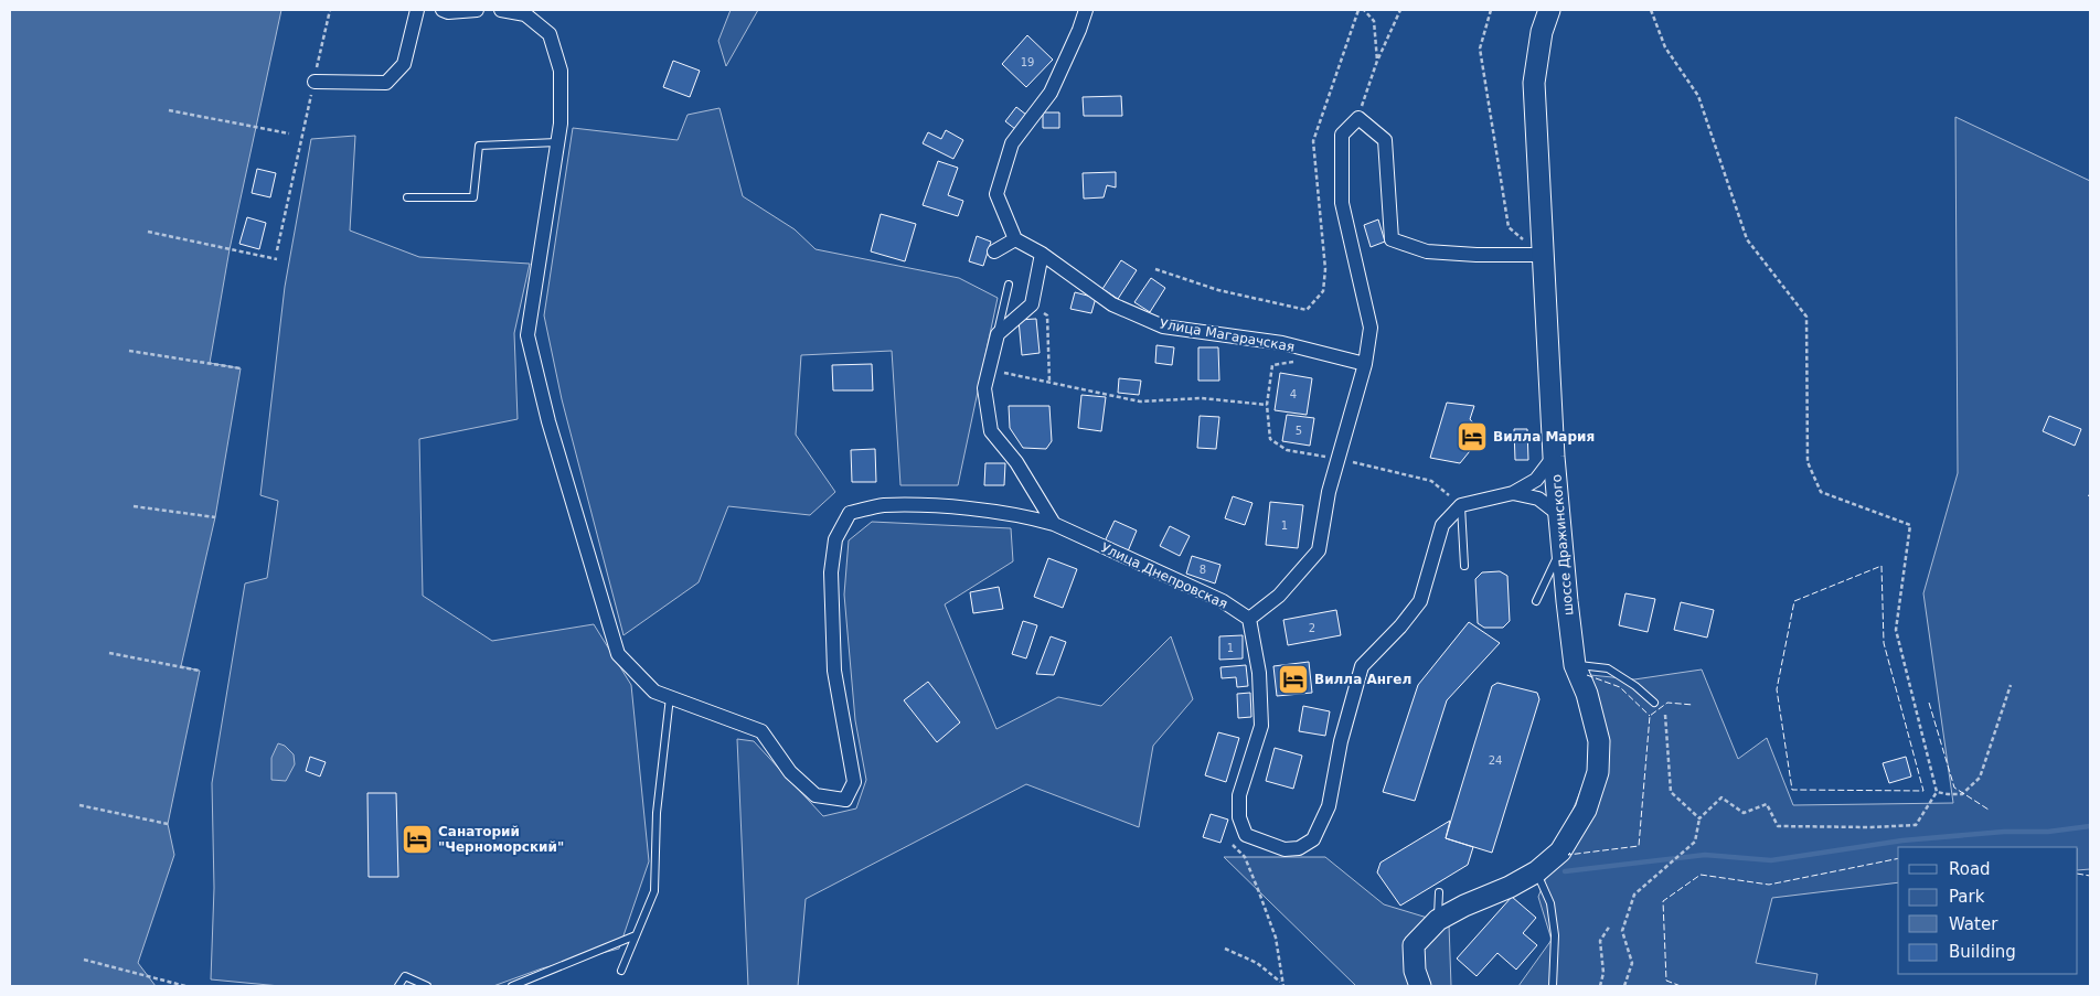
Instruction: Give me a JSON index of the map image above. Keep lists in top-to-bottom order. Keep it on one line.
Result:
{"streets":{"main road":["шоссе Дражинского"],"street":["Улица Магарачская","Улица Днепровская"]},"places":{"hotel":["Вилла Мария","Вилла Ангел","Санаторий \"Черноморский\""]},"house_numbers":["19","4","5","1","8","2","1","24"],"legend":["Road","Park","Water","Building"]}
